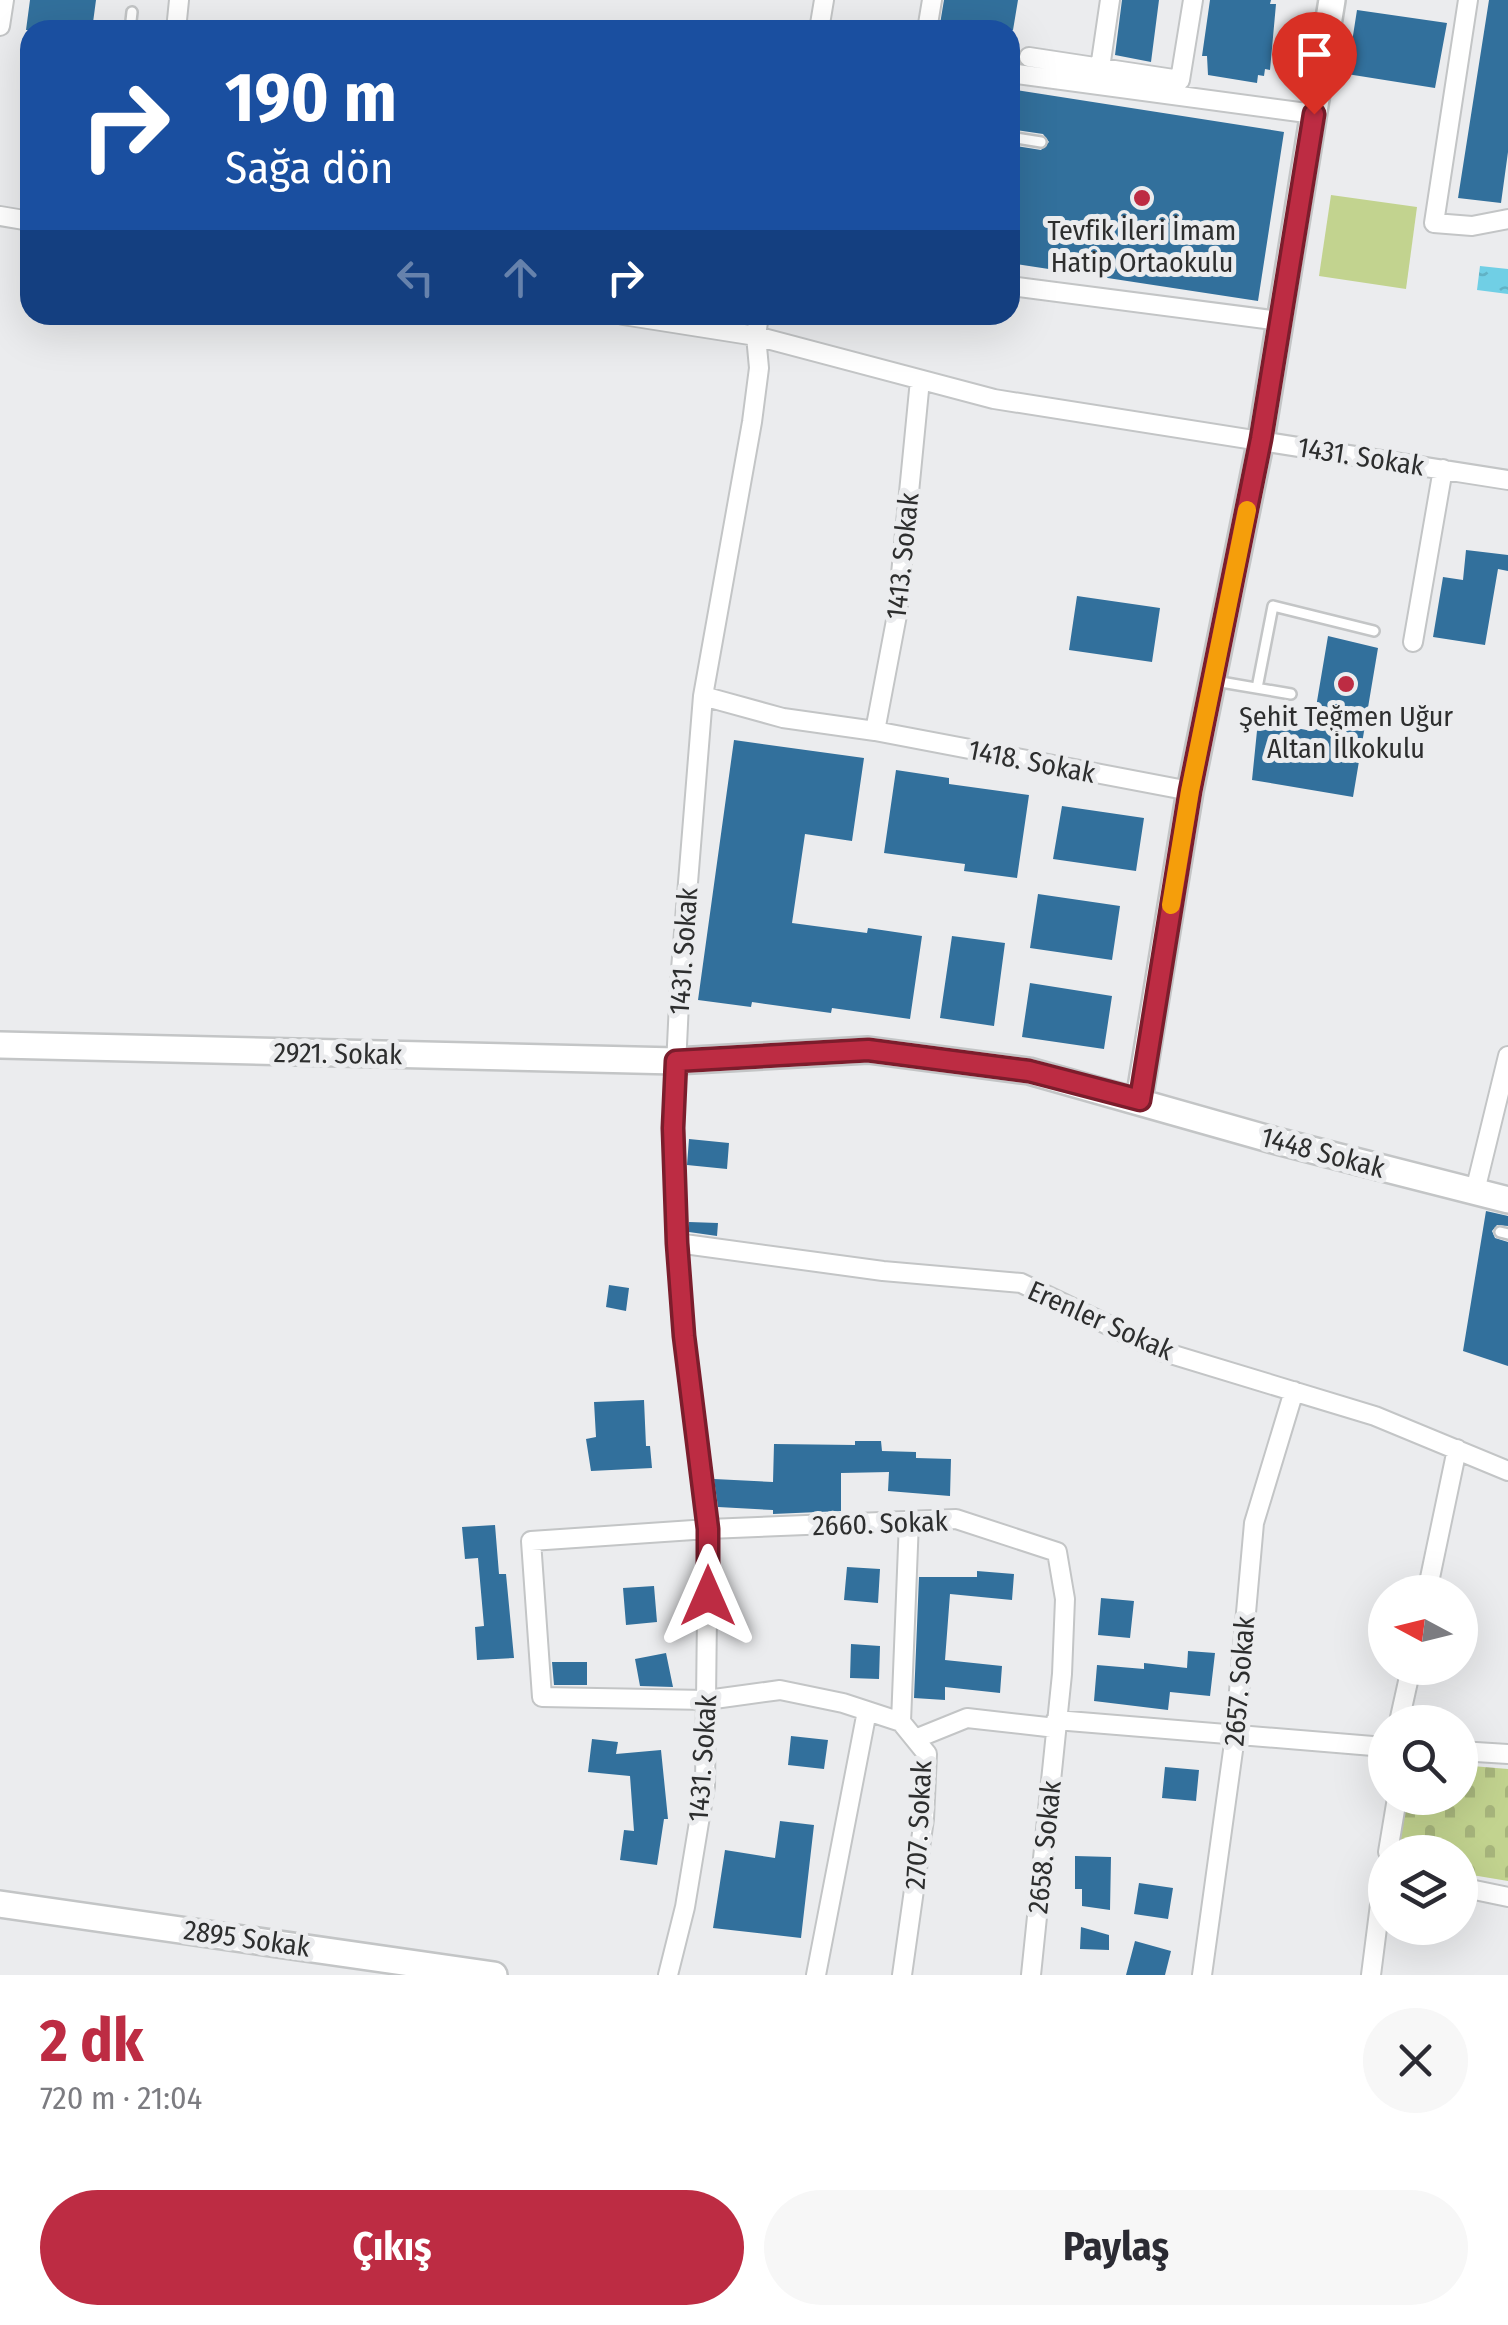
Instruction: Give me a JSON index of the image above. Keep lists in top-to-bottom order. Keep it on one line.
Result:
{"streets":{"street":["1431. Sokak","1413. Sokak","1418. Sokak","2921. Sokak","1448 Sokak","Erenler Sokak","2660. Sokak","2657. Sokak","2707. Sokak","2658. Sokak","2895 Sokak"]},"crossings":[["1431. Sokak","1413. Sokak"],["1431. Sokak","2921. Sokak"],["1431. Sokak","Erenler Sokak"],["1431. Sokak","2660. Sokak"],["1431. Sokak","2707. Sokak"],["1413. Sokak","1418. Sokak"],["2921. Sokak","1448 Sokak"],["Erenler Sokak","2657. Sokak"],["2660. Sokak","2707. Sokak"],["2660. Sokak","2658. Sokak"]],"places":["Tevfik İleri İmam Hatip Ortaokulu","Şehit Teğmen Uğur Altan İlkokulu"],"north":"left","page":{"turn":["190 m","Sağa dön"],"heading":["2 dk","720 m · 21:04"],"buttons":["Çıkış","Paylaş"]}}
